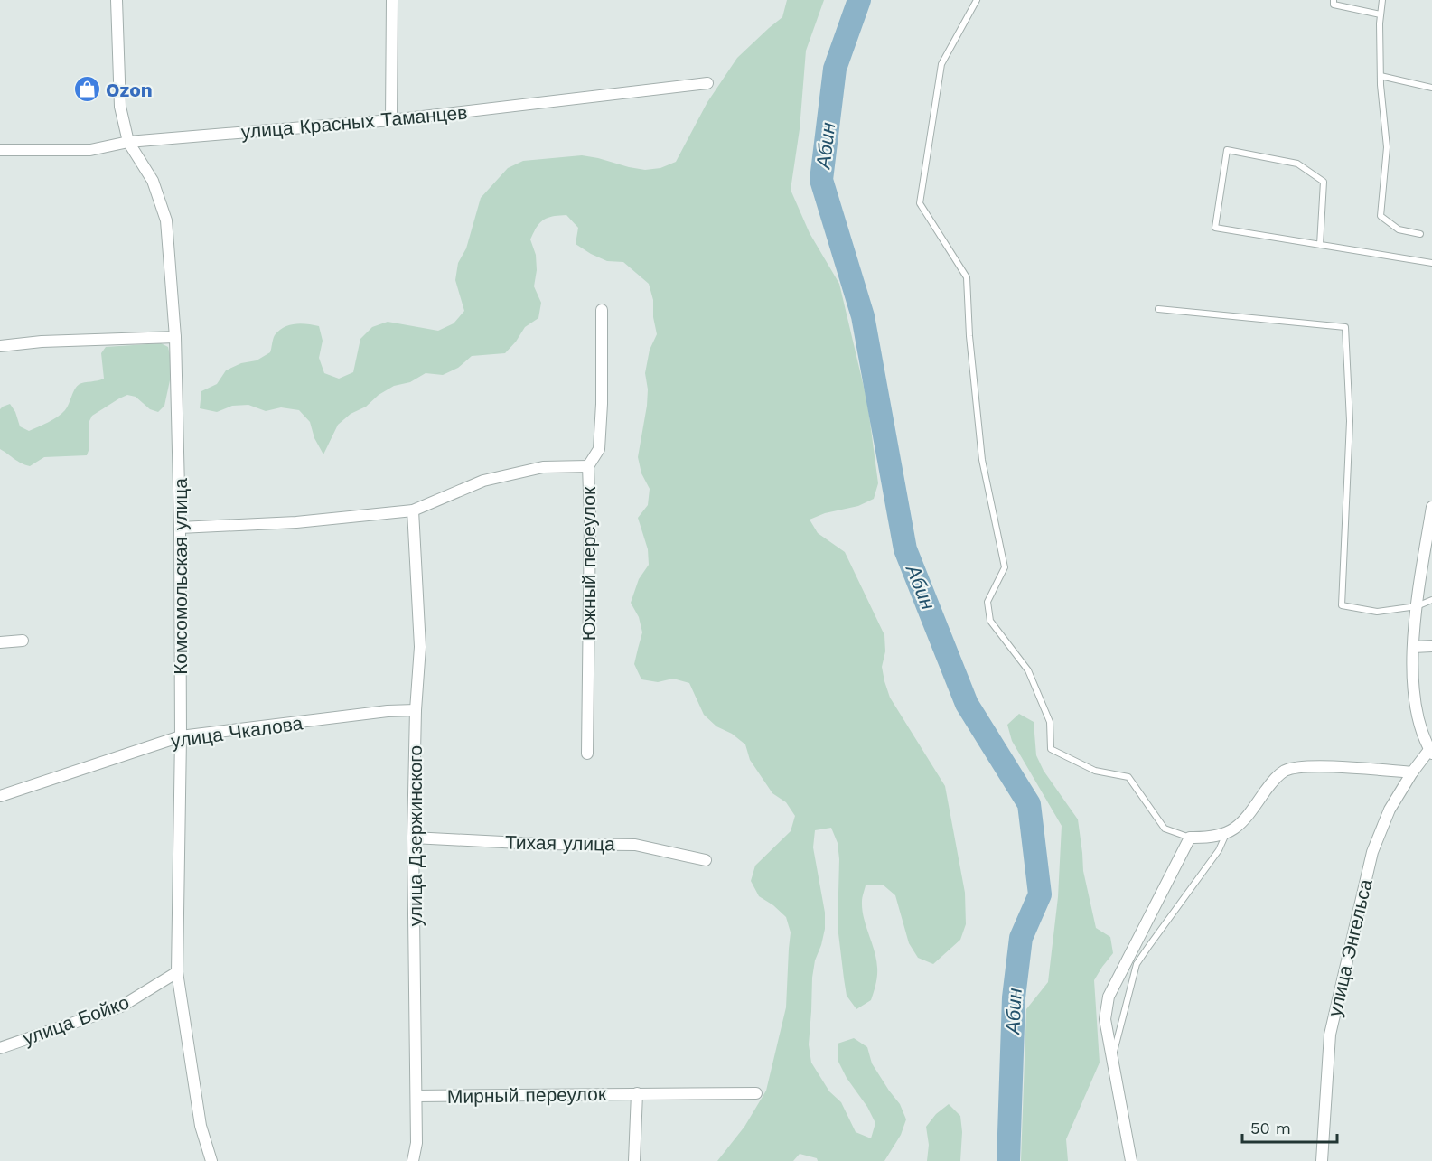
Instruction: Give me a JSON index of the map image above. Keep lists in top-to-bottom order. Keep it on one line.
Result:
{"streets":{"street":["улица Красных Таманцев","Южный переулок","Комсомольская улица","улица Чкалова","улица Дзержинского","Тихая улица","улица Энгельса","улица Бойко","Мирный переулок"]},"crossings":[["улица Красных Таманцев","Комсомольская улица"],["Южный переулок","Комсомольская улица"],["Южный переулок","улица Дзержинского"],["Комсомольская улица","улица Чкалова"],["Комсомольская улица","улица Бойко"],["улица Чкалова","улица Дзержинского"],["улица Дзержинского","Тихая улица"],["улица Дзержинского","Мирный переулок"]],"water":["Абин"],"places":{"shop":["Ozon"]},"scale_bar":"50 m"}
